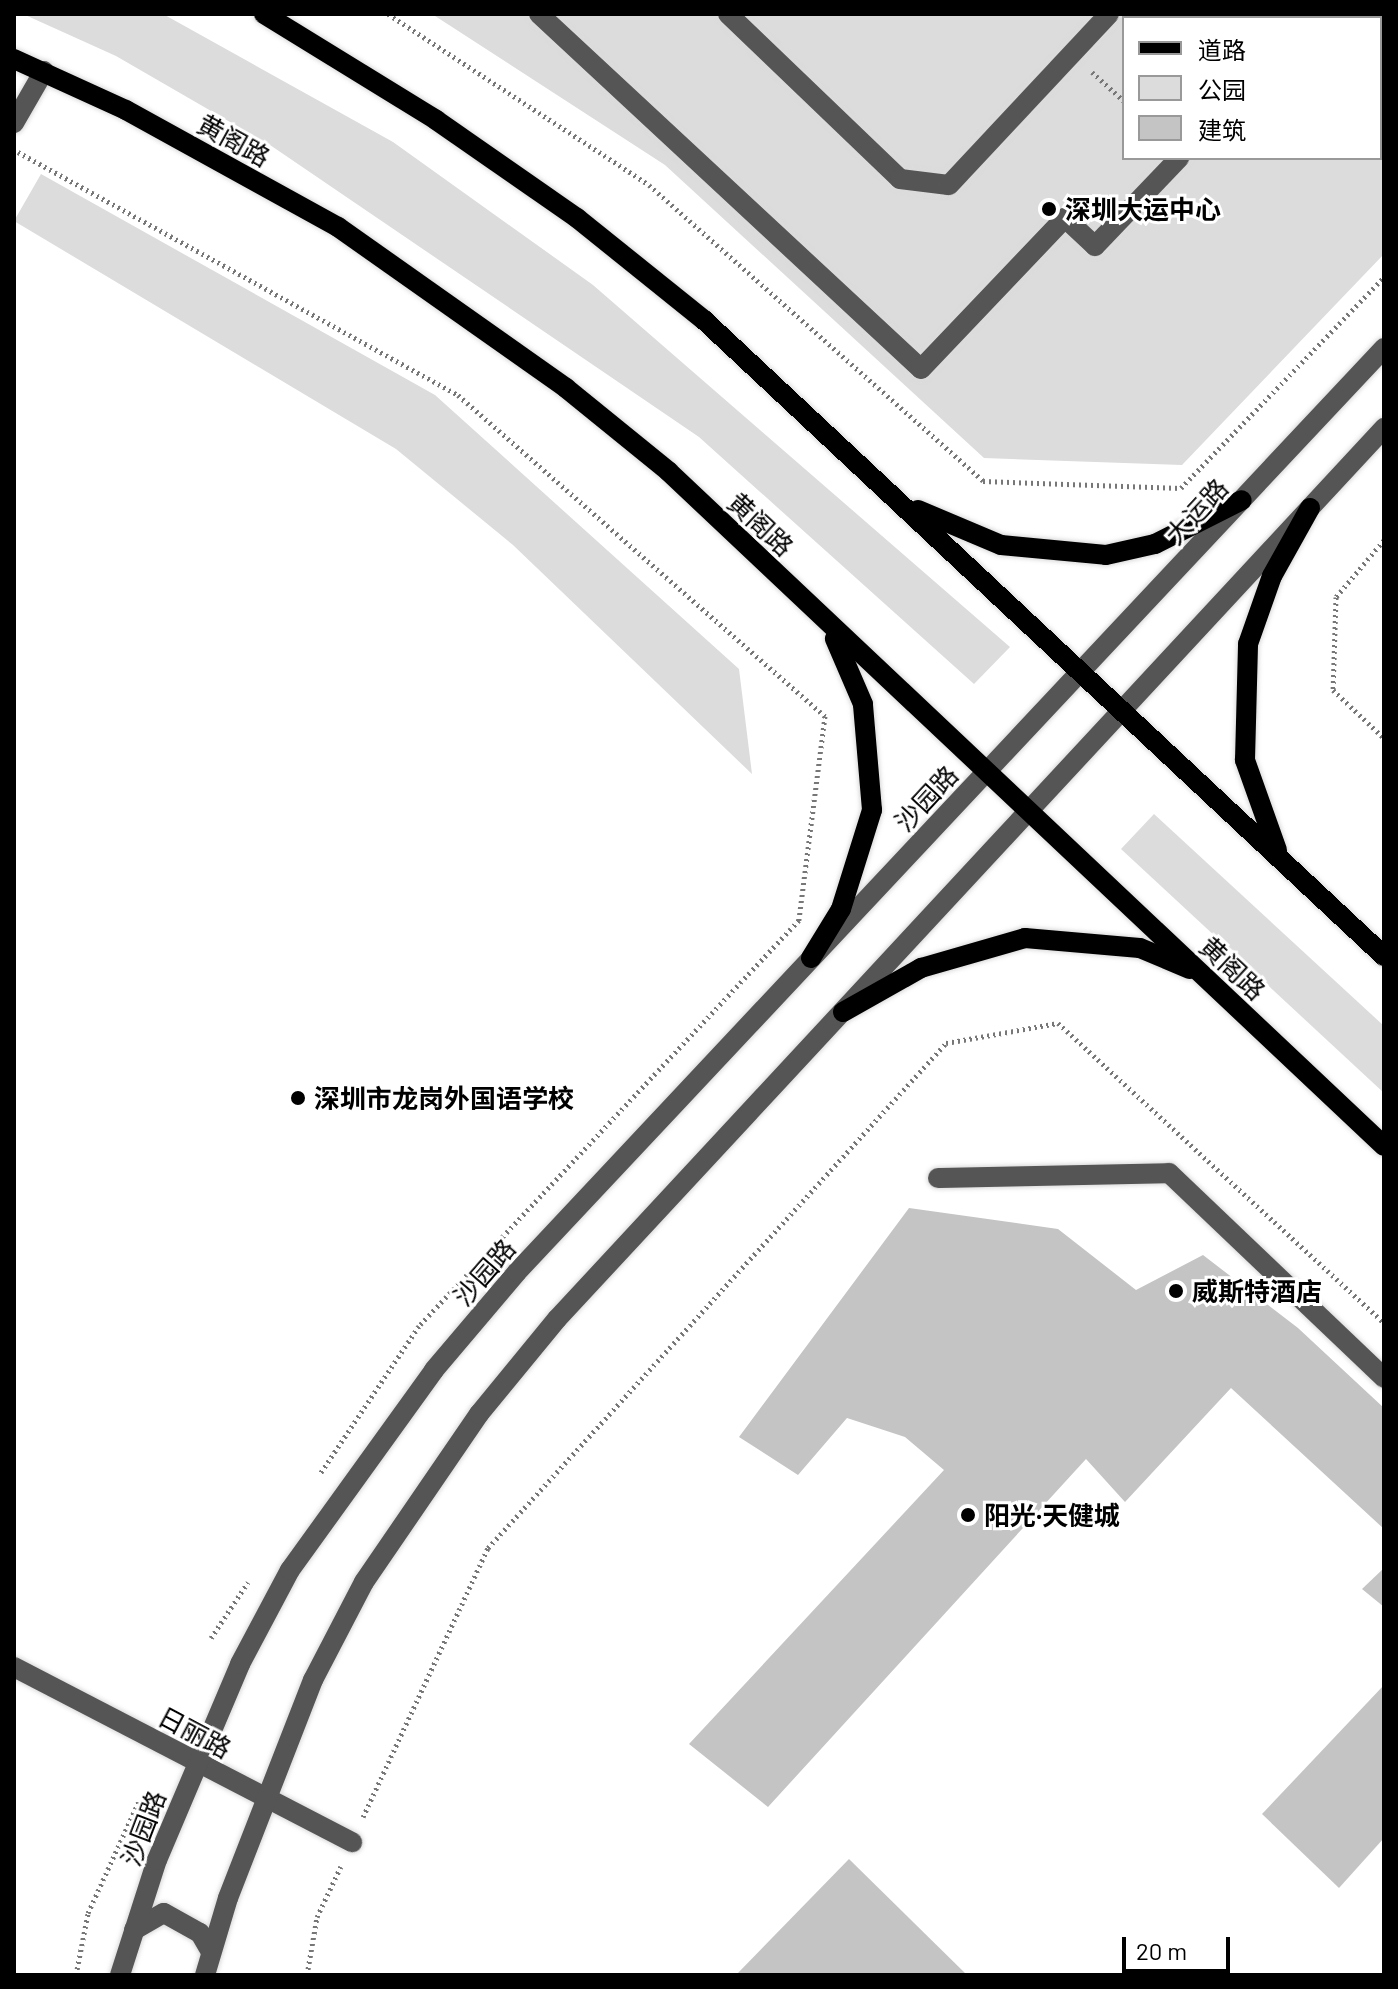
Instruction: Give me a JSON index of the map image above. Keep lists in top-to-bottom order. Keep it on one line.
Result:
{"streets":{"main road":["黄阁路"],"street":["大运路","沙园路","日丽路"]},"crossings":[["黄阁路","沙园路"],["大运路","沙园路"],["沙园路","日丽路"]],"places":["深圳大运中心","深圳市龙岗外国语学校","威斯特酒店","阳光·天健城"],"legend":["道路","公园","建筑"],"scale_bar":"20 m"}
